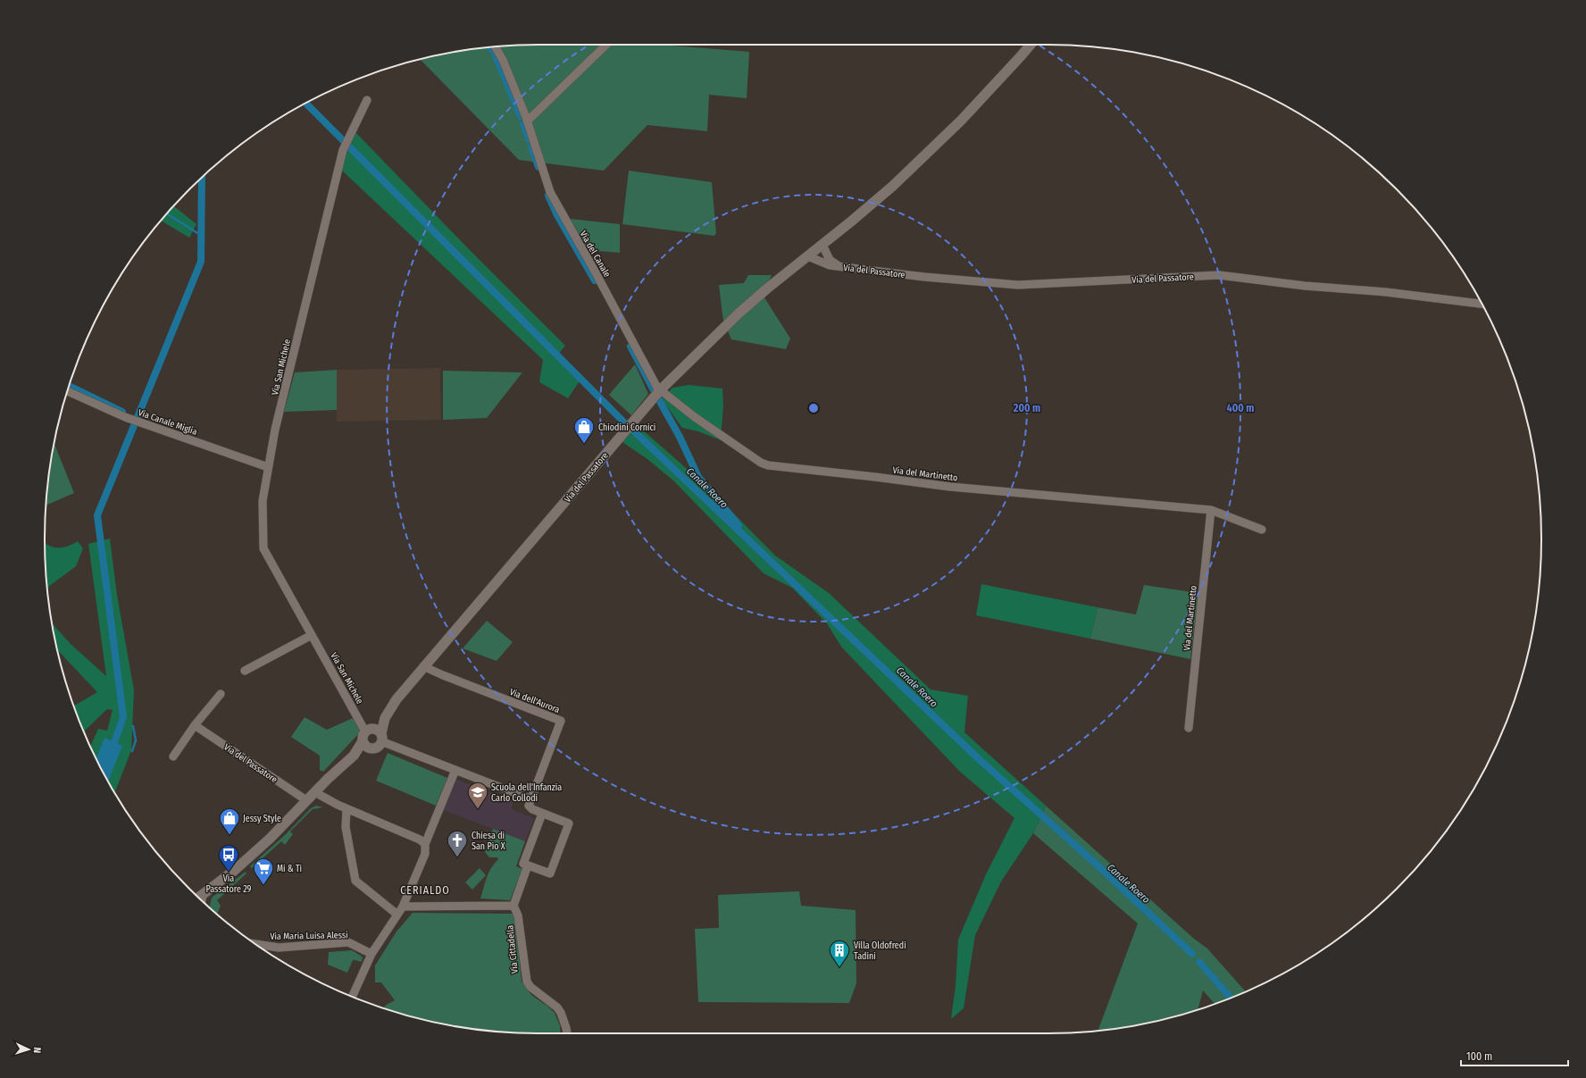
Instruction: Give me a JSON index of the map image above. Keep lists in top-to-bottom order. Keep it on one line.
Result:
{"streets":{"street":["Via del Canale","Via del Passatore","Via San Michele","Via Canale Miglia","Via del Martinetto","Via dell'Aurora","Via Maria Luisa Alessi","Via Cittadella"]},"crossings":[["Via del Canale","Via del Passatore"],["Via del Canale","Via del Martinetto"],["Via del Passatore","Via San Michele"],["Via del Passatore","Via del Martinetto"],["Via del Passatore","Via dell'Aurora"],["Via San Michele","Via Canale Miglia"]],"districts":["CERIALDO"],"water":["Canale Roero"],"places":{"shop":["Chiodini Cornici","Jessy Style"],"school or university":["Scuola dell'Infanzia Carlo Collodi"],"church":["Chiesa di San Pio X"],"bus stop":["Via Passatore 29"],"supermarket":["Mi & Ti"],"building":["Villa Oldofredi Tadini"]},"scale_bar":"100 m","north":"right","rings":["200 m","400 m"]}
